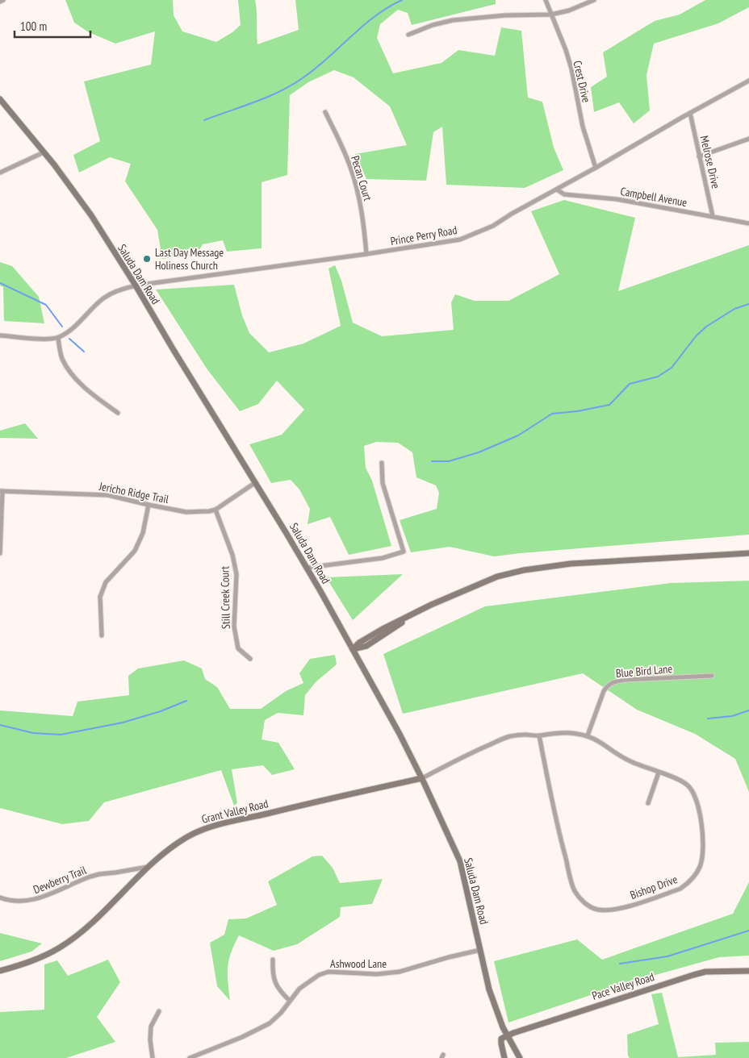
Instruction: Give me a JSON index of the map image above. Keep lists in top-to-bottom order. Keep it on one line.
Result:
{"streets":{"street":["Crest Drive","Melrose Drive","Pecan Court","Campbell Avenue","Prince Perry Road","Saluda Dam Road","Jericho Ridge Trail","Still Creek Court","Blue Bird Lane","Grant Valley Road","Dewberry Trail","Bishop Drive","Ashwood Lane","Pace Valley Road"]},"crossings":[["Crest Drive","Prince Perry Road"],["Melrose Drive","Campbell Avenue"],["Melrose Drive","Prince Perry Road"],["Pecan Court","Prince Perry Road"],["Campbell Avenue","Prince Perry Road"],["Prince Perry Road","Saluda Dam Road"],["Saluda Dam Road","Jericho Ridge Trail"],["Saluda Dam Road","Grant Valley Road"],["Saluda Dam Road","Bishop Drive"],["Saluda Dam Road","Ashwood Lane"],["Saluda Dam Road","Pace Valley Road"],["Jericho Ridge Trail","Still Creek Court"],["Blue Bird Lane","Bishop Drive"],["Grant Valley Road","Dewberry Trail"],["Grant Valley Road","Bishop Drive"]],"places":["Last Day Message Holiness Church"],"scale_bar":"100 m"}
